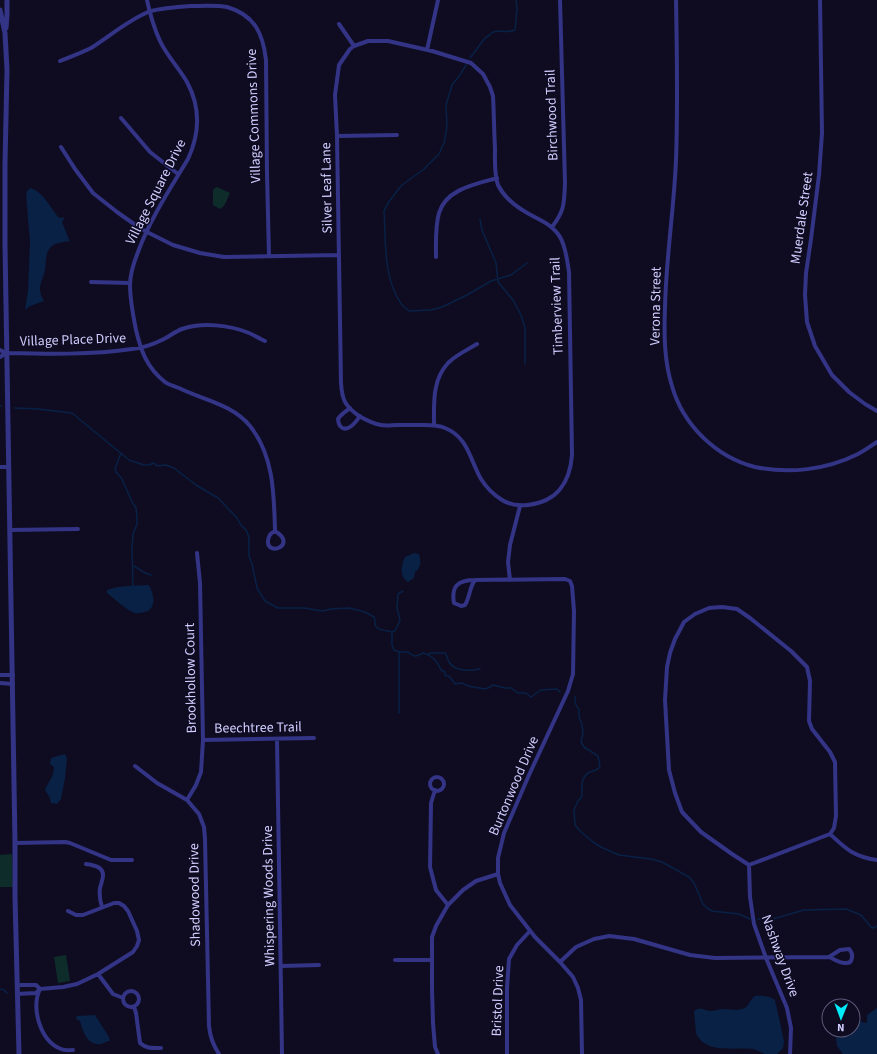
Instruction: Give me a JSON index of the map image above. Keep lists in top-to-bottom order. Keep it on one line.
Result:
{"streets":{"street":["Birchwood Trail","Village Commons Drive","Silver Leaf Lane","Village Square Drive","Muerdale Street","Timberview Trail","Verona Street","Village Place Drive","Brookhollow Court","Beechtree Trail","Burtonwood Drive","Shadowood Drive","Whispering Woods Drive","Nashway Drive","Bristol Drive"]},"crossings":[["Birchwood Trail","Timberview Trail"],["Village Commons Drive","Village Square Drive"],["Silver Leaf Lane","Timberview Trail"],["Village Square Drive","Village Place Drive"],["Brookhollow Court","Beechtree Trail"],["Brookhollow Court","Shadowood Drive"],["Beechtree Trail","Whispering Woods Drive"],["Burtonwood Drive","Bristol Drive"]],"north":"bottom"}
